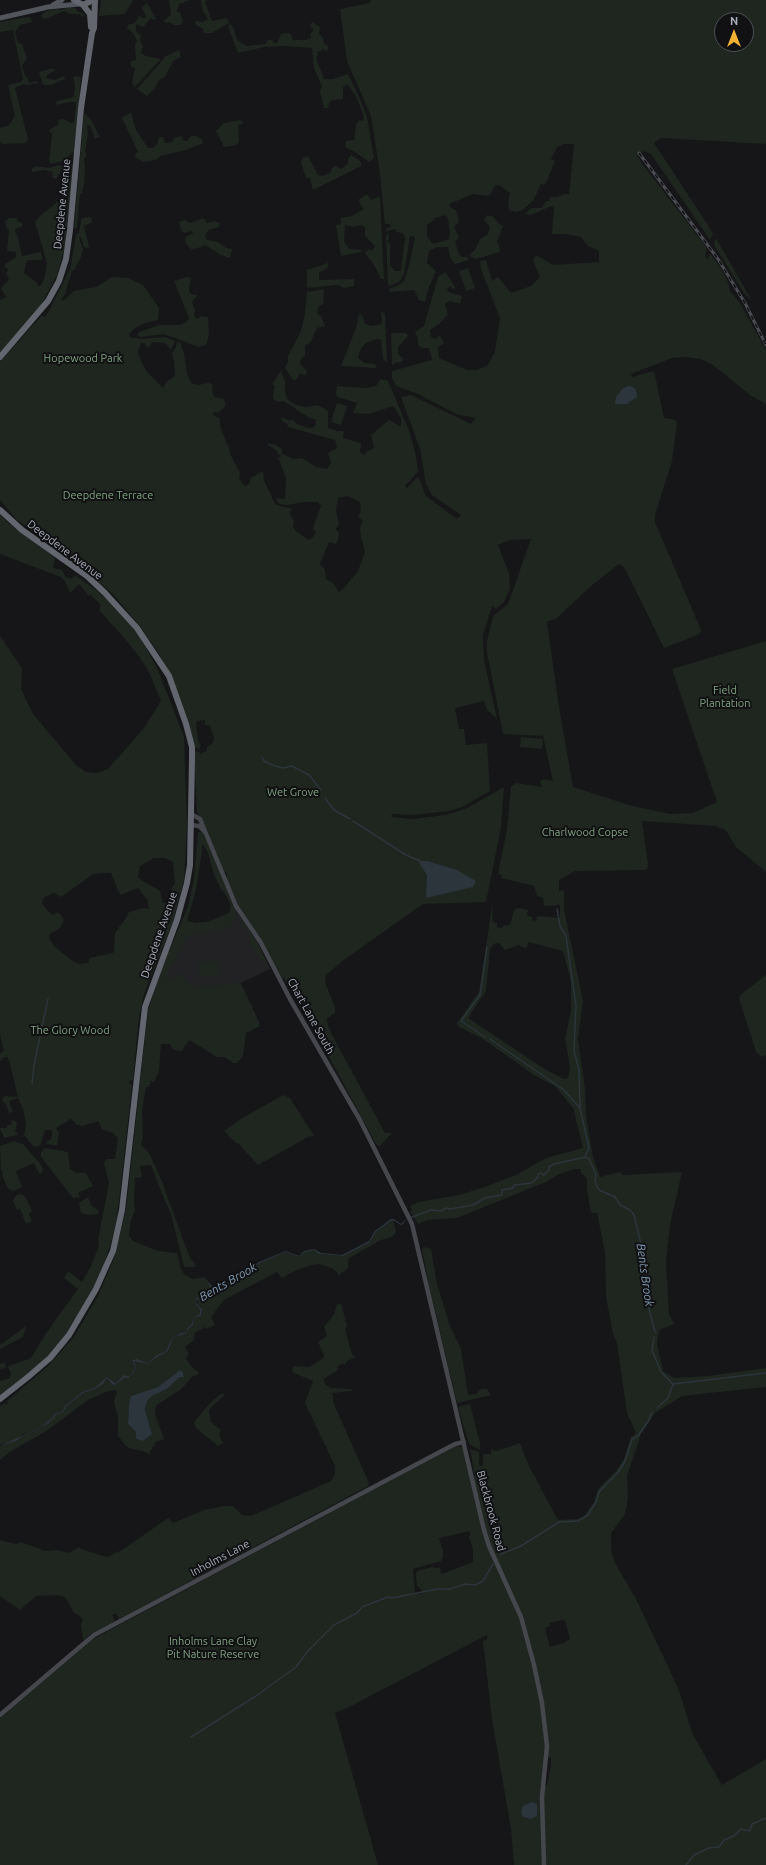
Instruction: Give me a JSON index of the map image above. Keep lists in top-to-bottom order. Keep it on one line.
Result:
{"streets":{"highway":["Deepdene Avenue"],"street":["Chart Lane South","Blackbrook Road","Inholms Lane"]},"crossings":[["Deepdene Avenue","Chart Lane South"],["Chart Lane South","Blackbrook Road"],["Blackbrook Road","Inholms Lane"]],"water":["Bents Brook"],"parks":["Hopewood Park","Deepdene Terrace","Field Plantation","Wet Grove","Charlwood Copse","The Glory Wood","Inholms Lane Clay Pit Nature Reserve"],"north":"top"}
